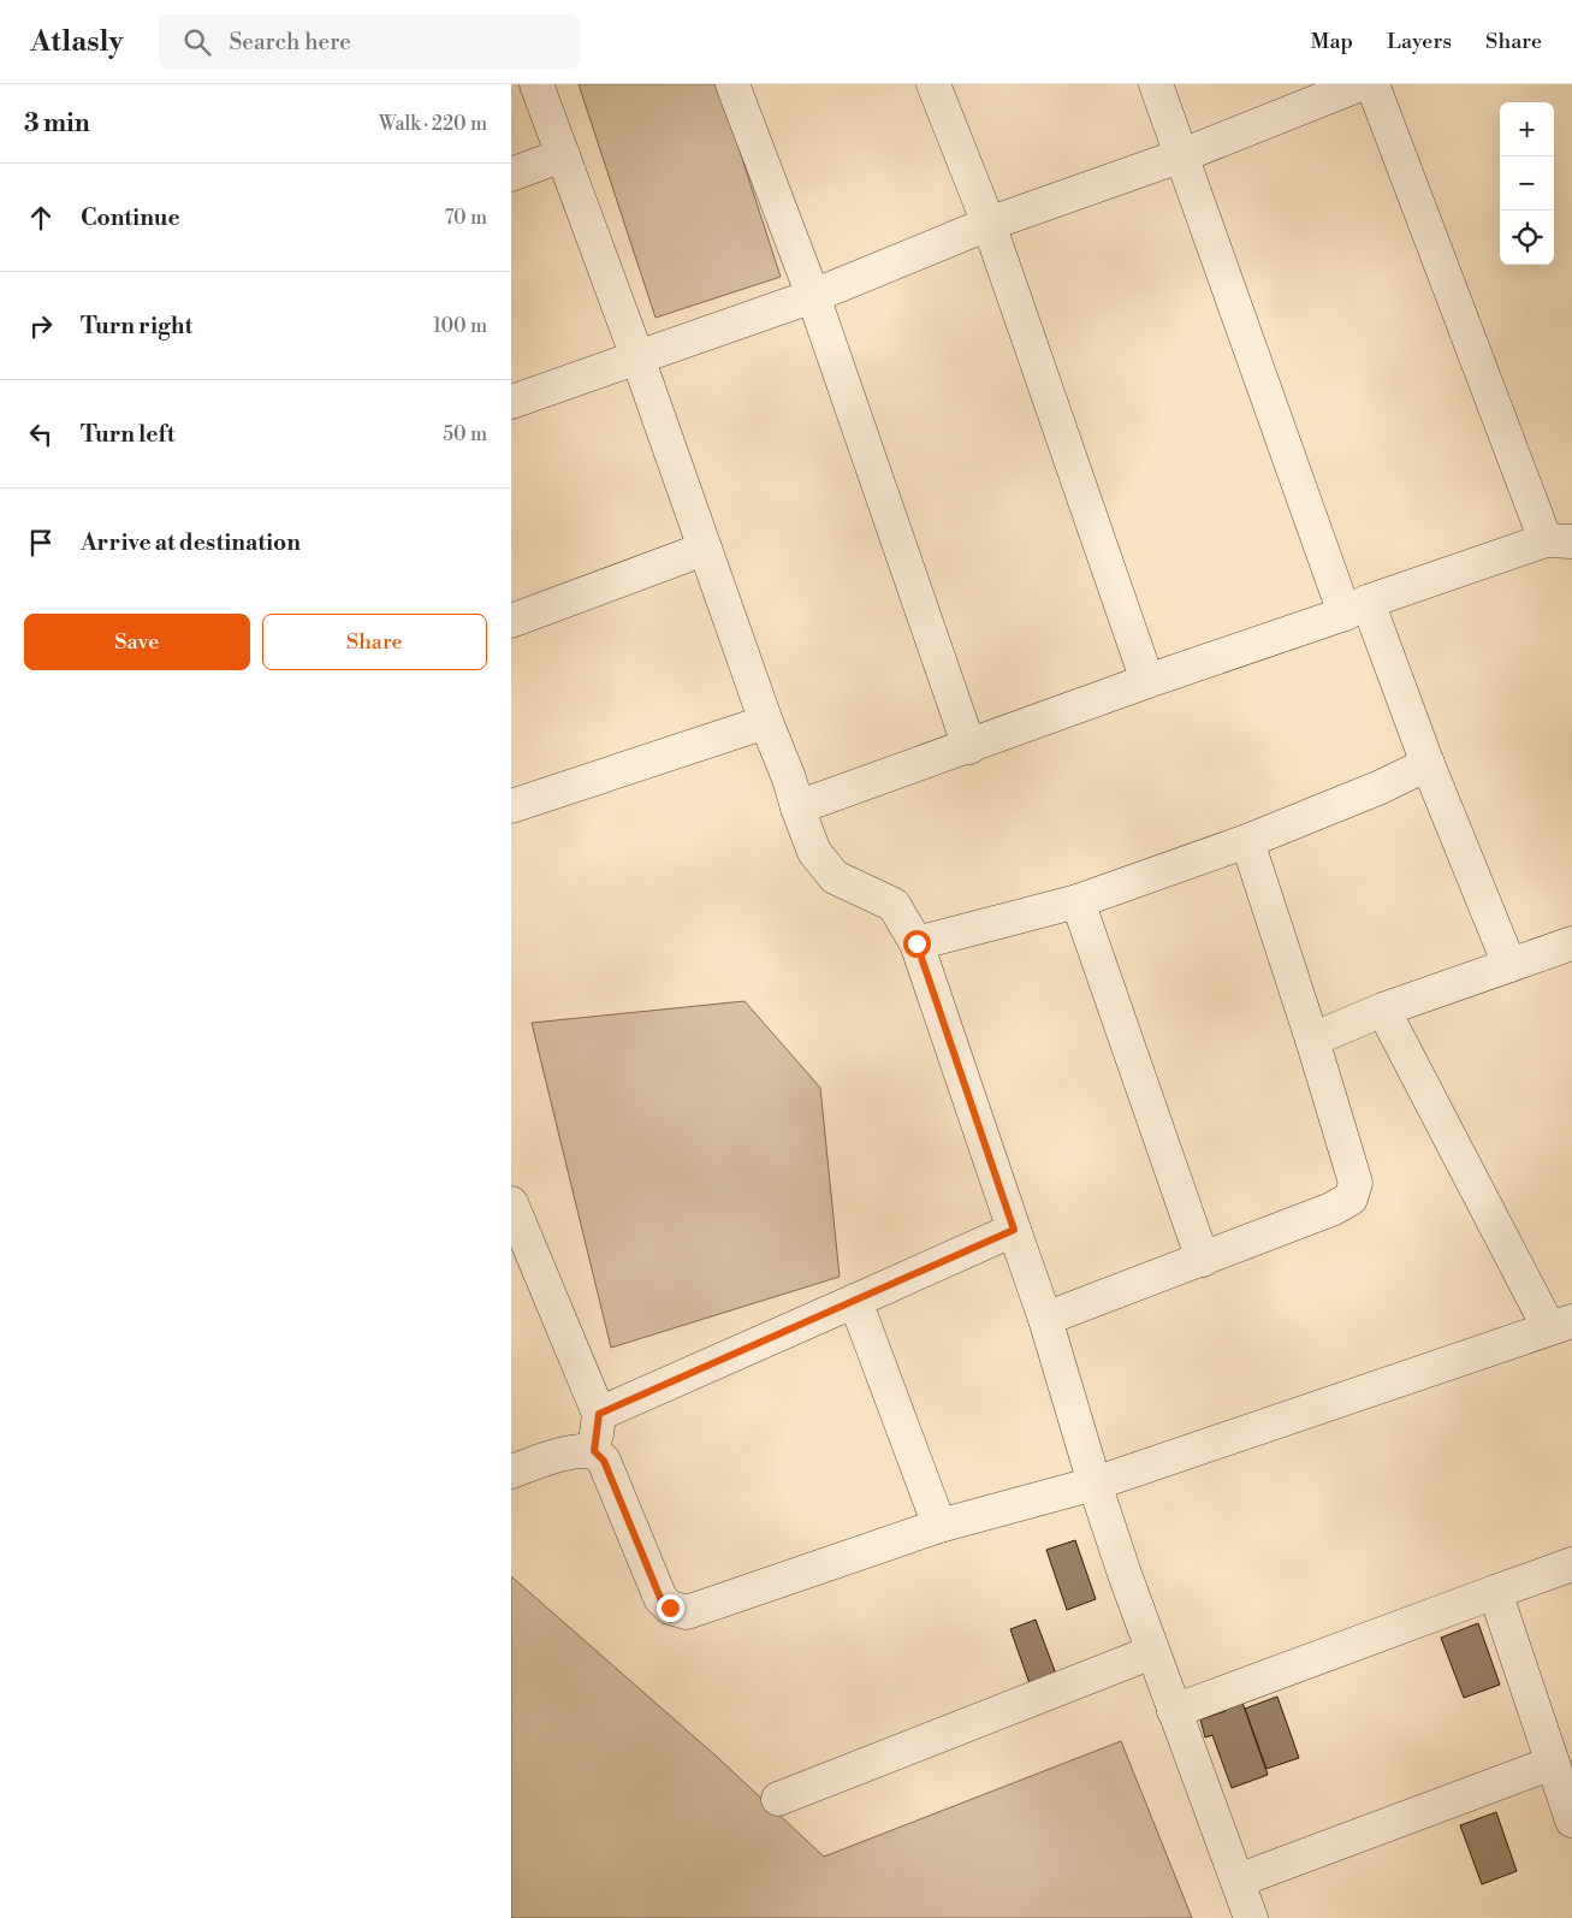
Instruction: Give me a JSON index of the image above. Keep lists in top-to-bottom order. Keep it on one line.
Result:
{"page":{"header":"Atlasly","search":"Search here","nav":["Map","Layers","Share"],"heading":["3 min","Walk · 220 m"],"map_buttons":["+","−"],"list":[["Continue","70 m"],["Turn right","100 m"],["Turn left","50 m"],"Arrive at destination"],"buttons":["Save","Share"]}}
